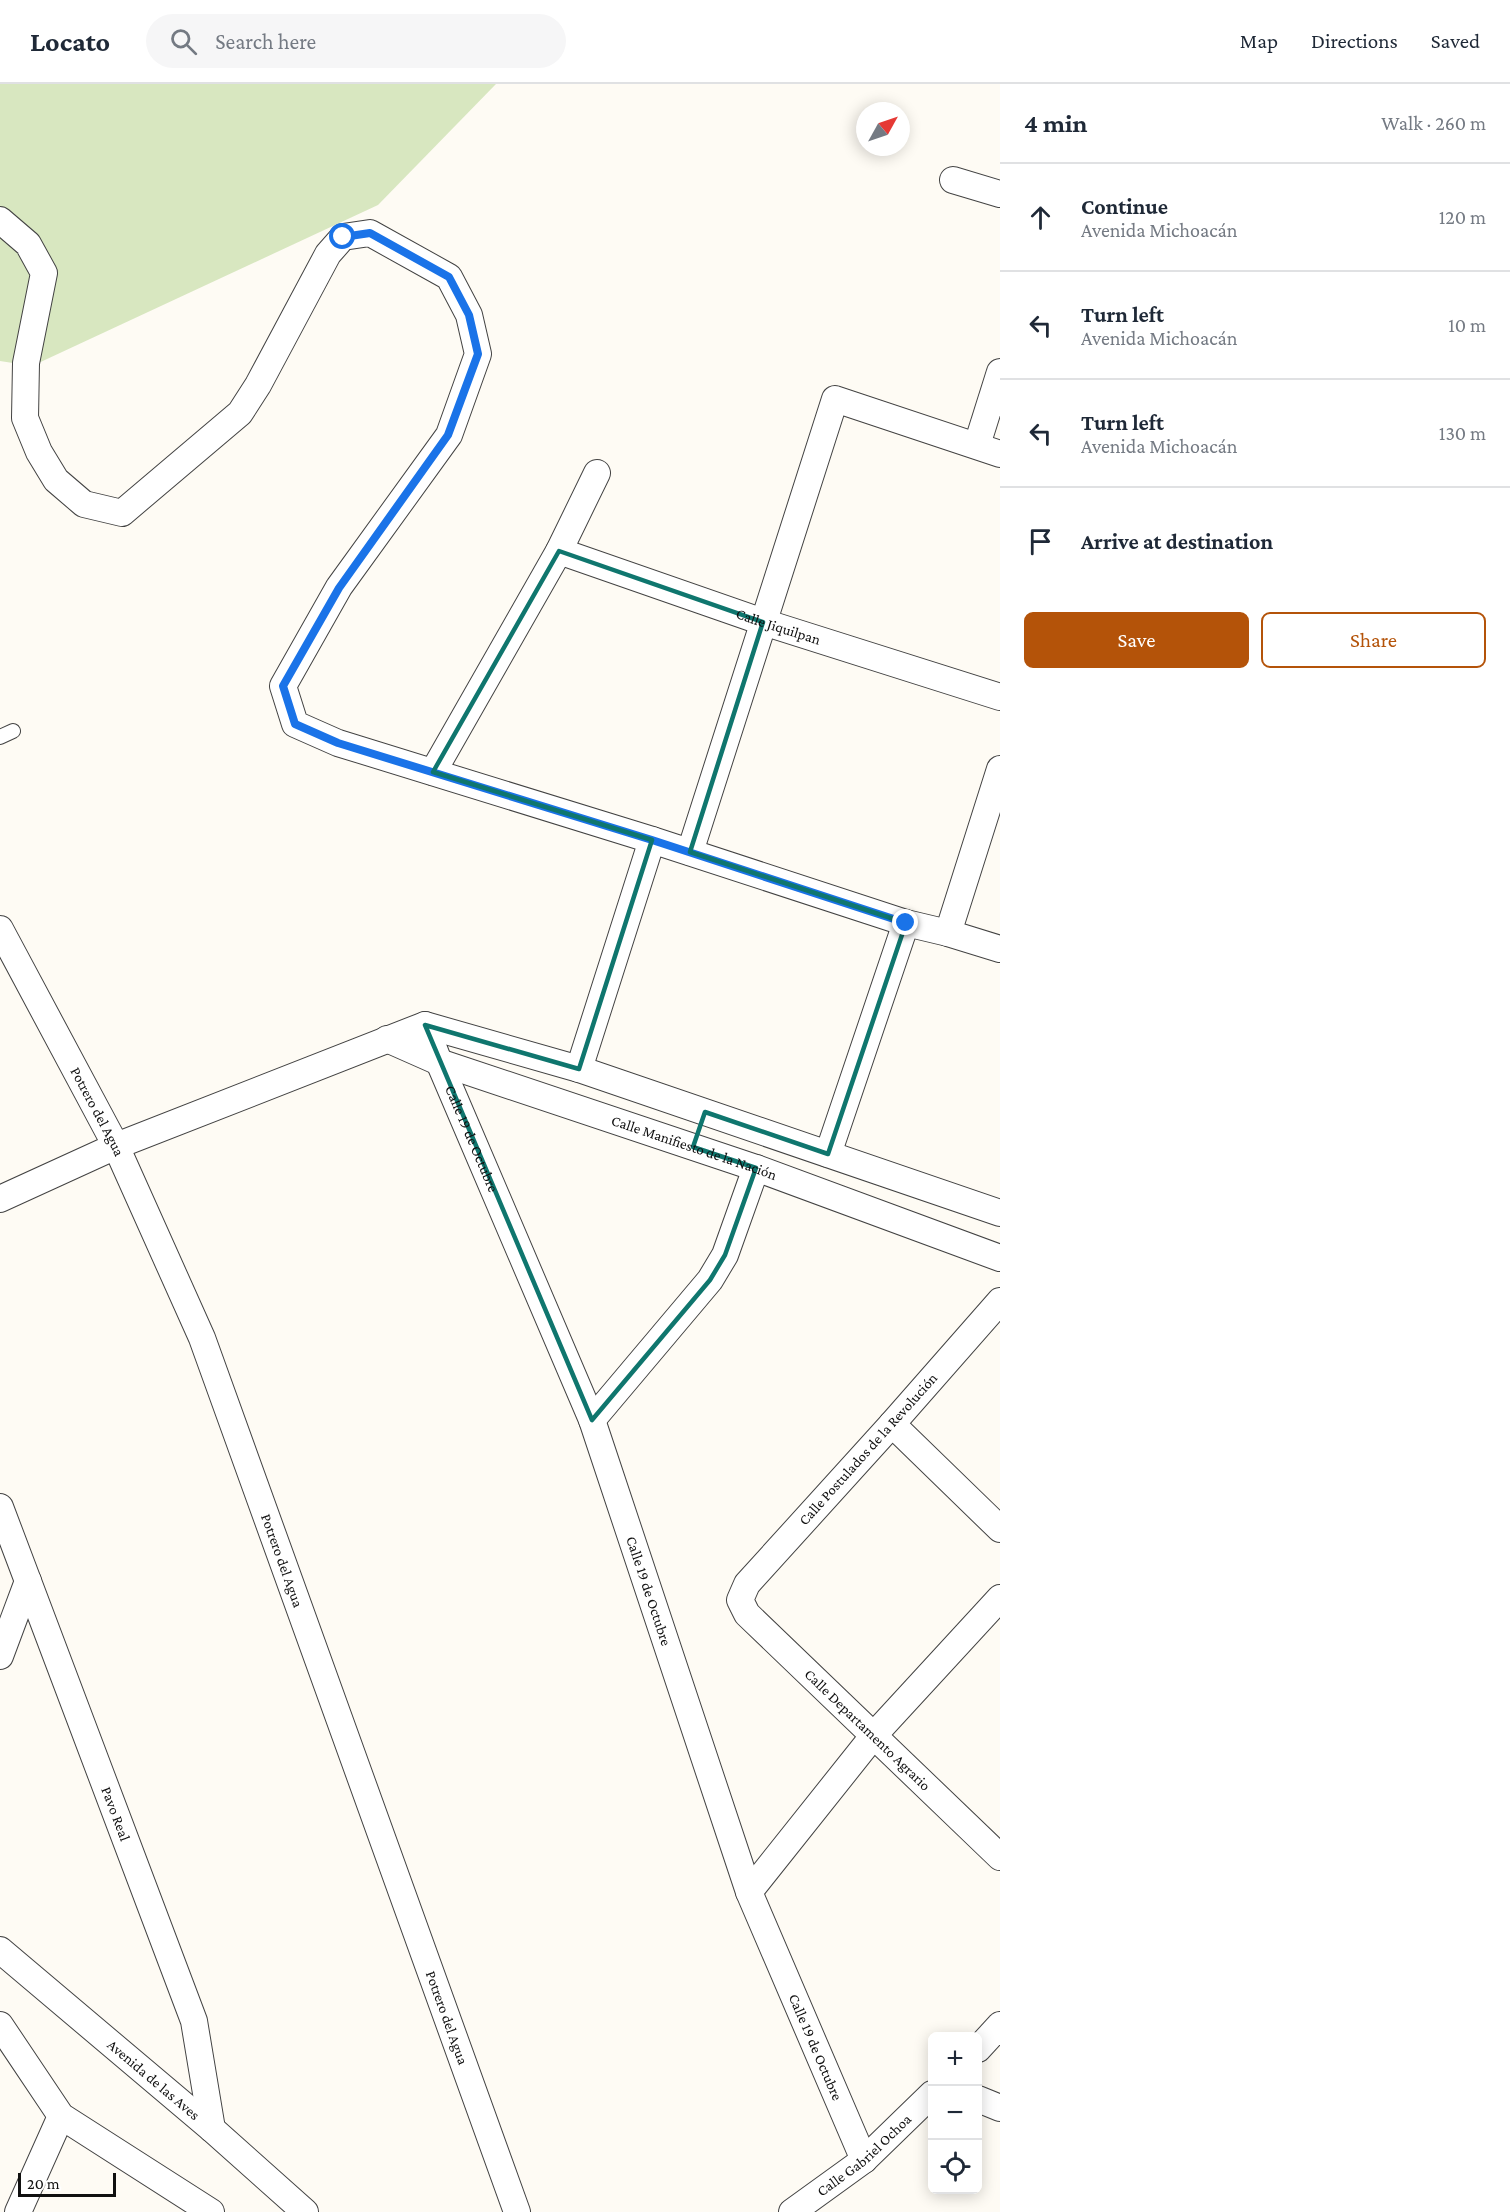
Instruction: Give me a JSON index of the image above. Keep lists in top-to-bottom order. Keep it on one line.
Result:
{"streets":{"street":["Calle Jiquilpan","Potrero del Agua","Calle 19 de Octubre","Calle Manifiesto de la Nación","Calle Postulados de la Revolución","Calle Departamento Agrario","Pavo Real","Avenida de las Aves","Calle Gabriel Ochoa"]},"crossings":[["Calle 19 de Octubre","Calle Manifiesto de la Nación"],["Calle 19 de Octubre","Calle Gabriel Ochoa"],["Calle Postulados de la Revolución","Calle Departamento Agrario"],["Pavo Real","Avenida de las Aves"]],"scale_bar":"20 m","north":"top right","page":{"header":"Locato","search":"Search here","nav":["Map","Directions","Saved"],"heading":["4 min","Walk · 260 m"],"list":[["Continue","Avenida Michoacán","120 m"],["Turn left","Avenida Michoacán","10 m"],["Turn left","Avenida Michoacán","130 m"],"Arrive at destination"],"buttons":["Save","Share"],"map_buttons":["+","−"],"scale":"20 m"}}
